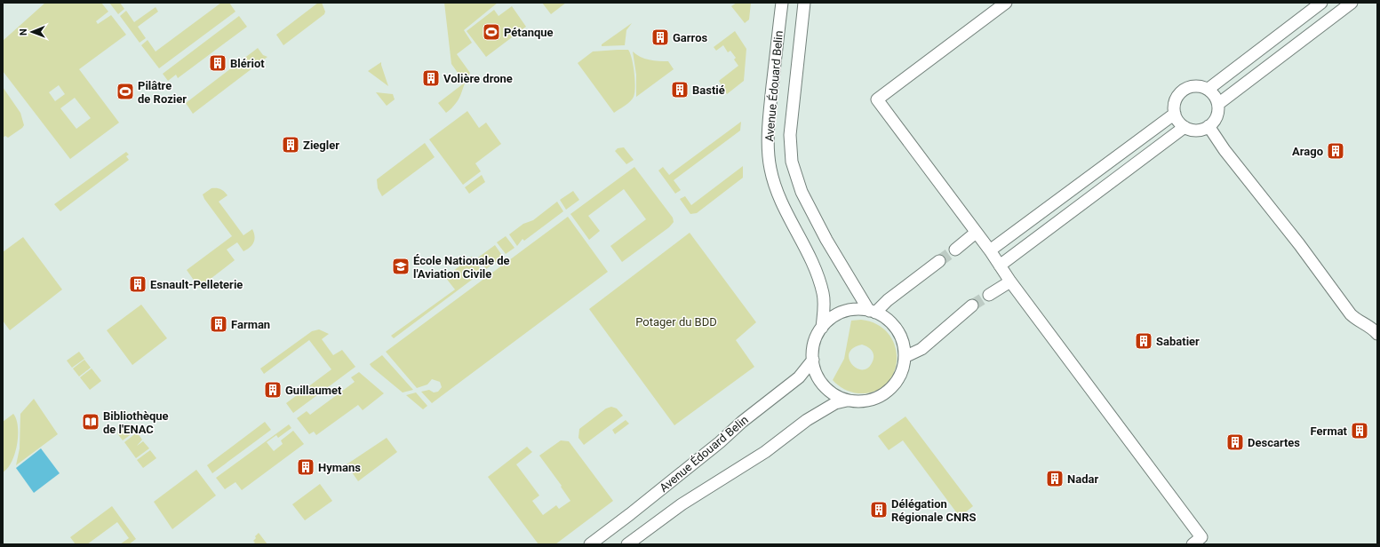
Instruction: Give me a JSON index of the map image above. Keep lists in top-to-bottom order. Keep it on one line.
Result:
{"streets":{"street":["Avenue Édouard Belin"]},"parks":["Potager du BDD"],"places":{"sports":["Pétanque","Pilâtre de Rozier"],"building":["Garros","Blériot","Volière drone","Bastié","Ziegler","Arago","Esnault-Pelleterie","Farman","Sabatier","Guillaumet","Fermat","Descartes","Hymans","Nadar","Délégation Régionale CNRS"],"school or university":["École Nationale de l'Aviation Civile"],"library":["Bibliothèque de l'ENAC"]},"north":"left"}
